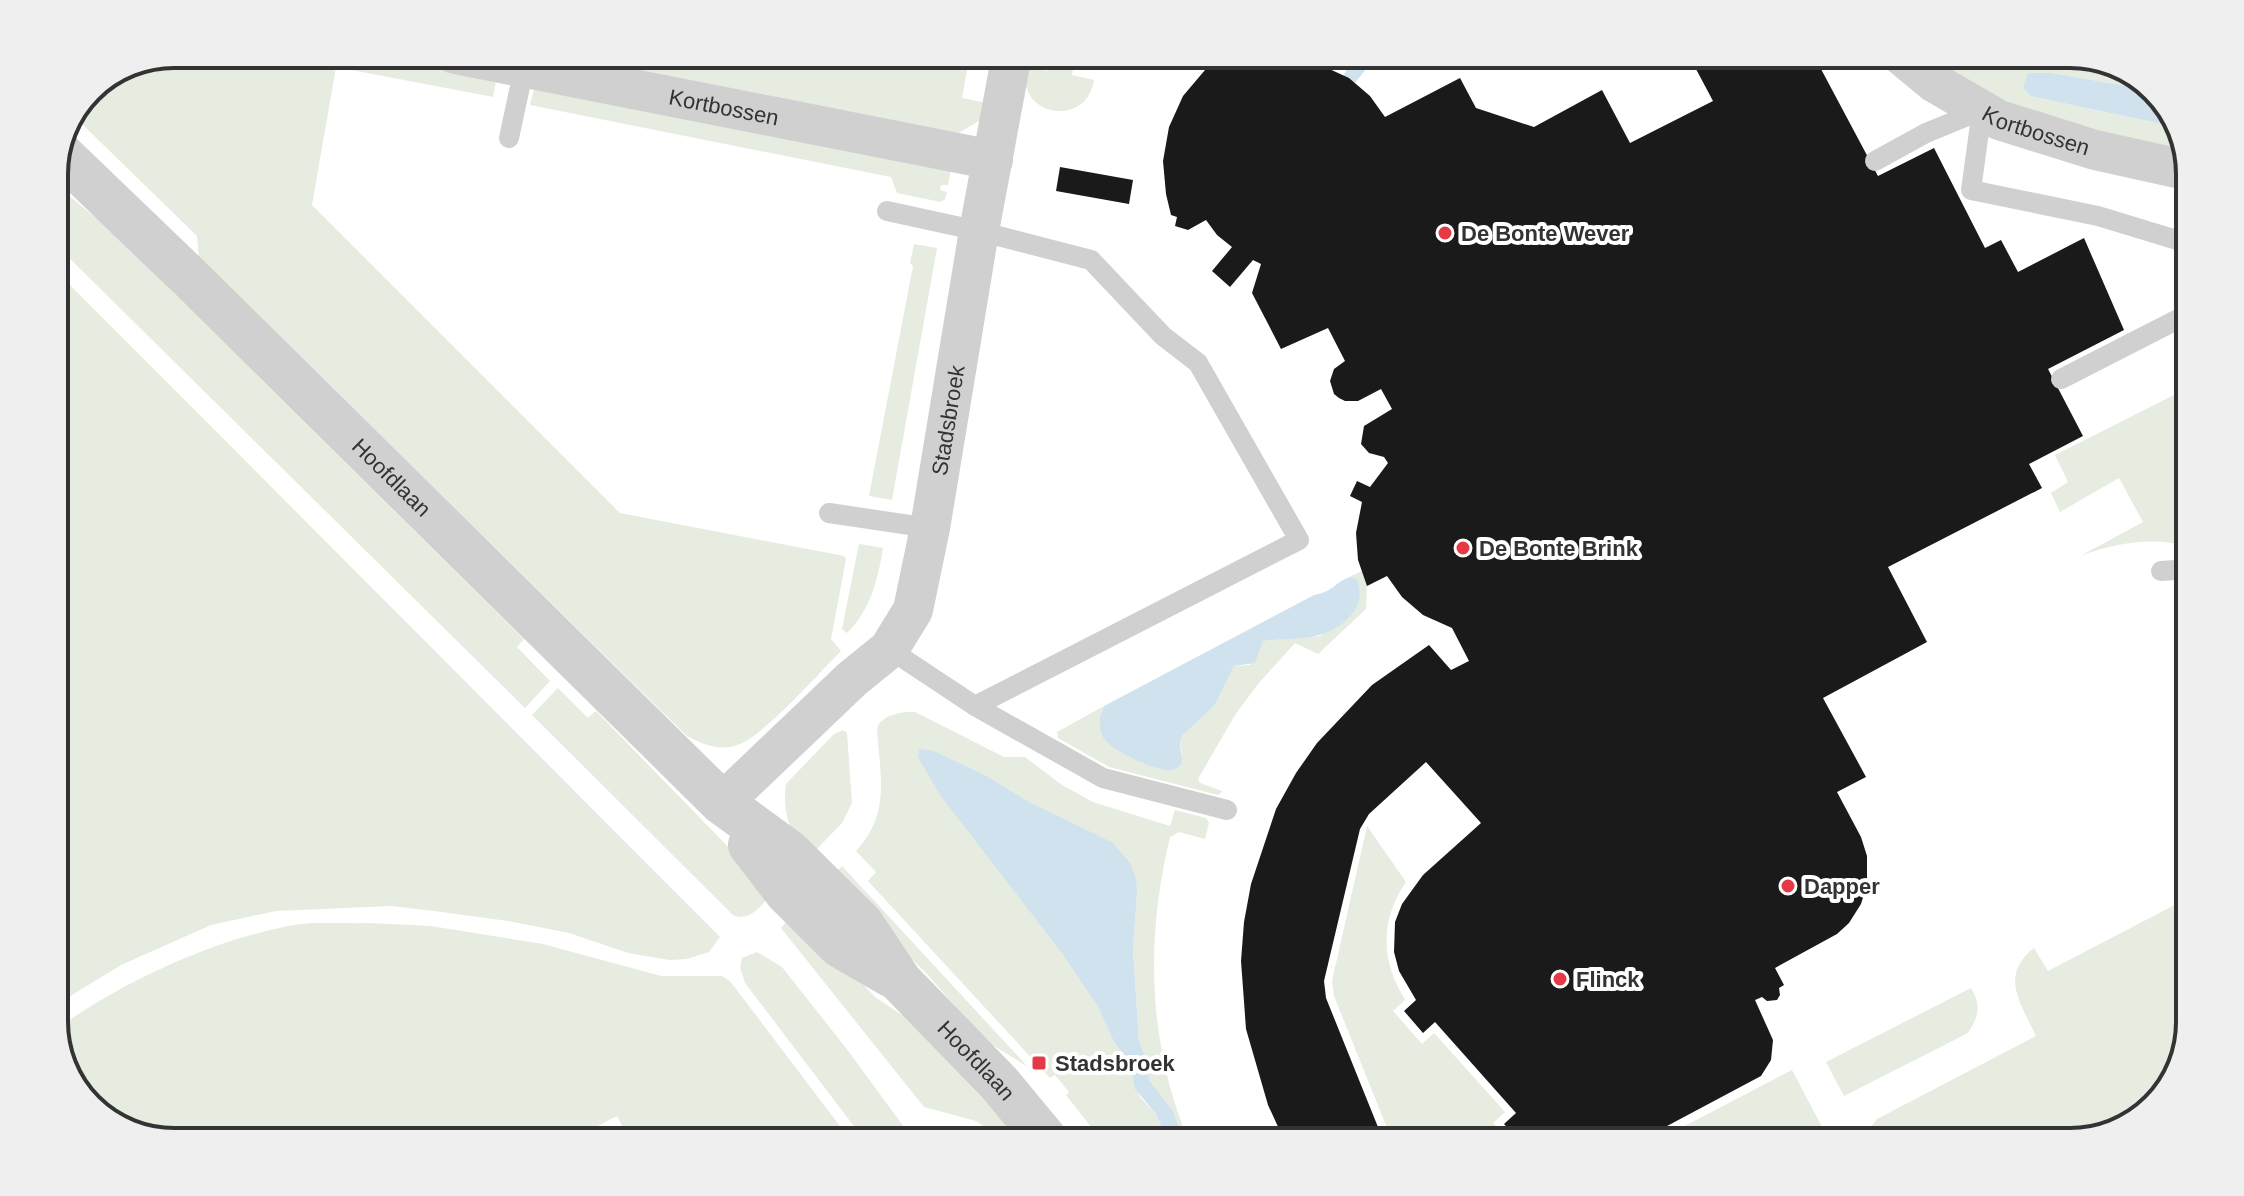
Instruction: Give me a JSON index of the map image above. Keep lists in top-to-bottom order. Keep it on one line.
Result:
{"streets":{"street":["Kortbossen","Stadsbroek","Hoofdlaan"]},"crossings":[["Kortbossen","Stadsbroek"],["Stadsbroek","Hoofdlaan"]],"places":{"other":["De Bonte Wever","De Bonte Brink","Dapper","Flinck"],"transit":["Stadsbroek"]}}
